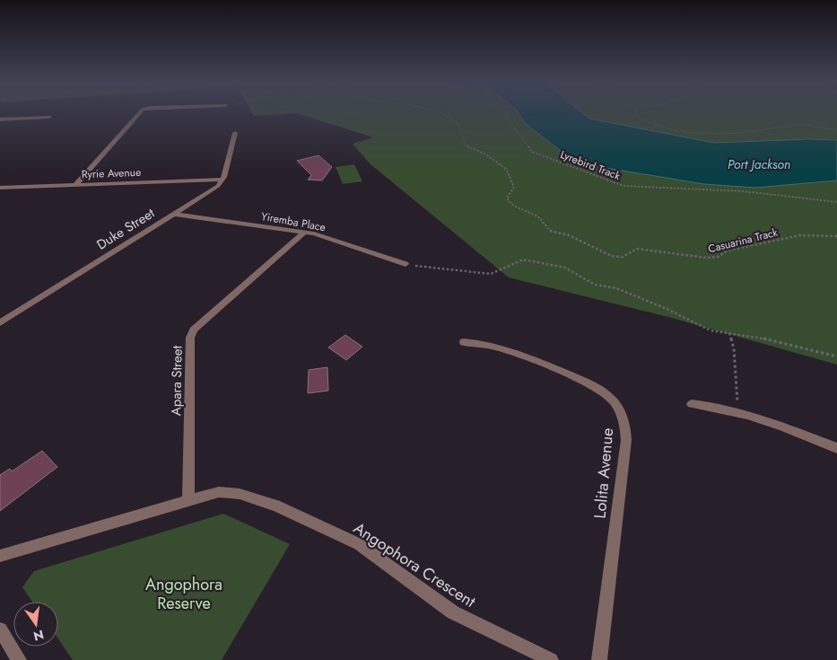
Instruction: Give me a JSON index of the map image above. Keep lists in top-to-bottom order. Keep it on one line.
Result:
{"streets":{"street":["Ryrie Avenue","Yiremba Place","Duke Street","Apara Street","Lolita Avenue","Angophora Crescent"],"path":["Lyrebird Track","Casuarina Track"]},"crossings":[["Ryrie Avenue","Duke Street"],["Yiremba Place","Duke Street"],["Yiremba Place","Apara Street"],["Apara Street","Angophora Crescent"]],"water":["Port Jackson"],"parks":["Angophora Reserve"],"north":"bottom"}
